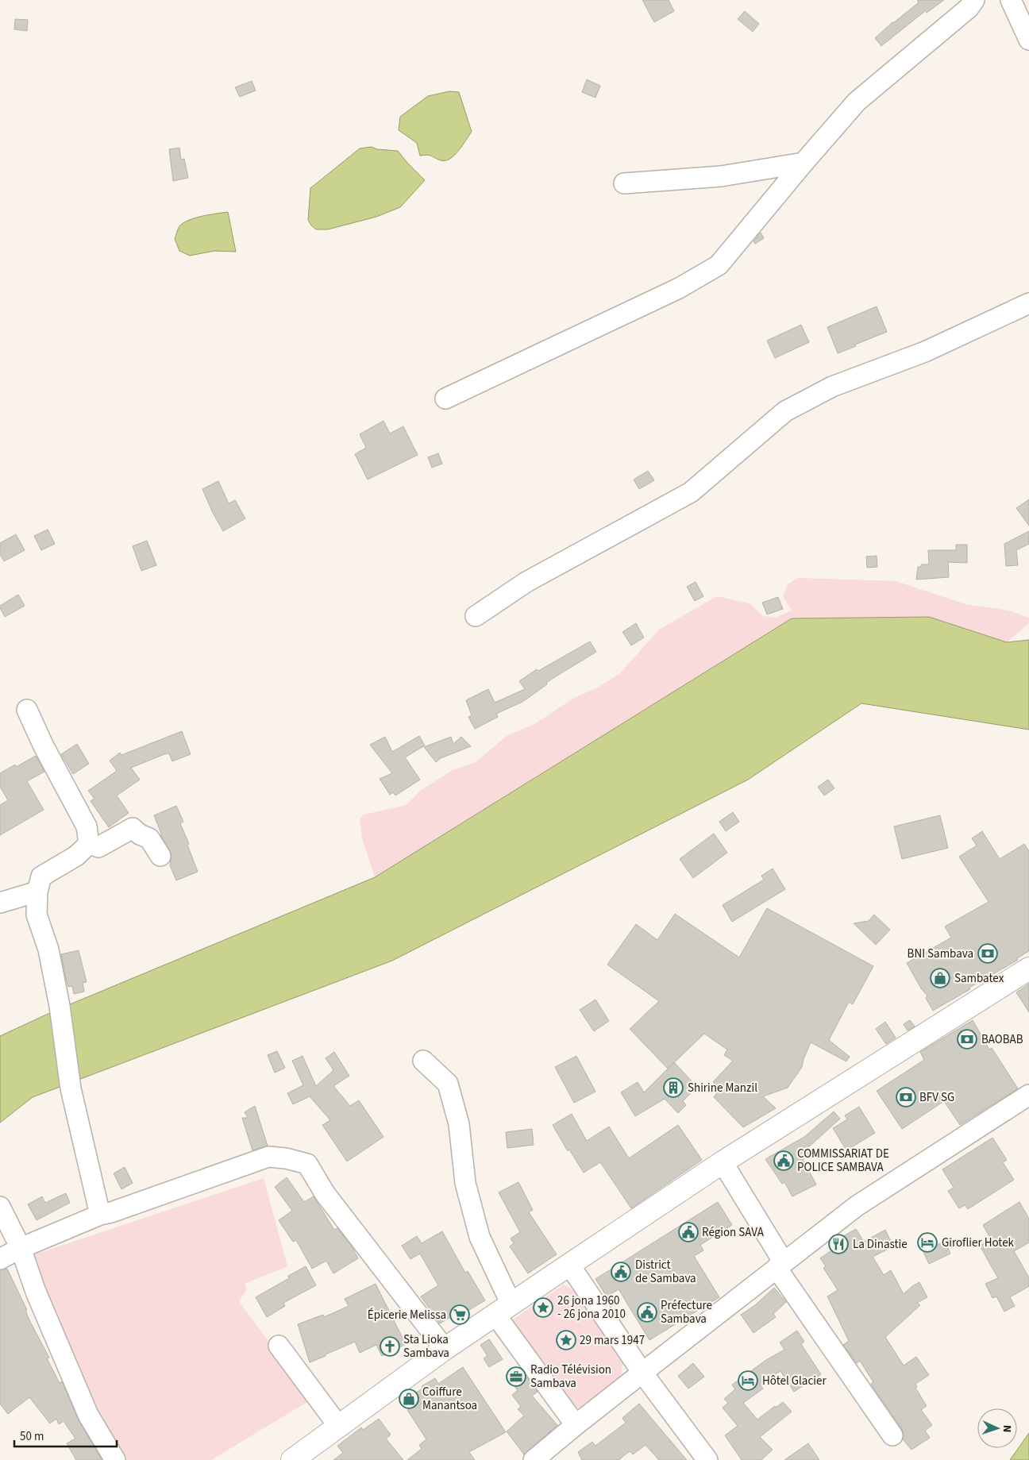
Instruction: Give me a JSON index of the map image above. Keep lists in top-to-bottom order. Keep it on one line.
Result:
{"places":{"bank":["BNI Sambava","BAOBAB","BFV SG"],"shop":["Sambatex","Coiffure Manantsoa"],"building":["Shirine Manzil"],"public building":["COMMISSARIAT DE POLICE SAMBAVA","Région SAVA","District de Sambava","Préfecture Sambava"],"hotel":["Giroflier Hotek","Hôtel Glacier"],"restaurant":["La Dinastie"],"place":["26 jona 1960 - 26 jona 2010","29 mars 1947"],"supermarket":["Épicerie Melissa"],"church":["Sta Lioka Sambava"],"office":["Radio Télévision Sambava"]},"scale_bar":"50 m","north":"right"}
